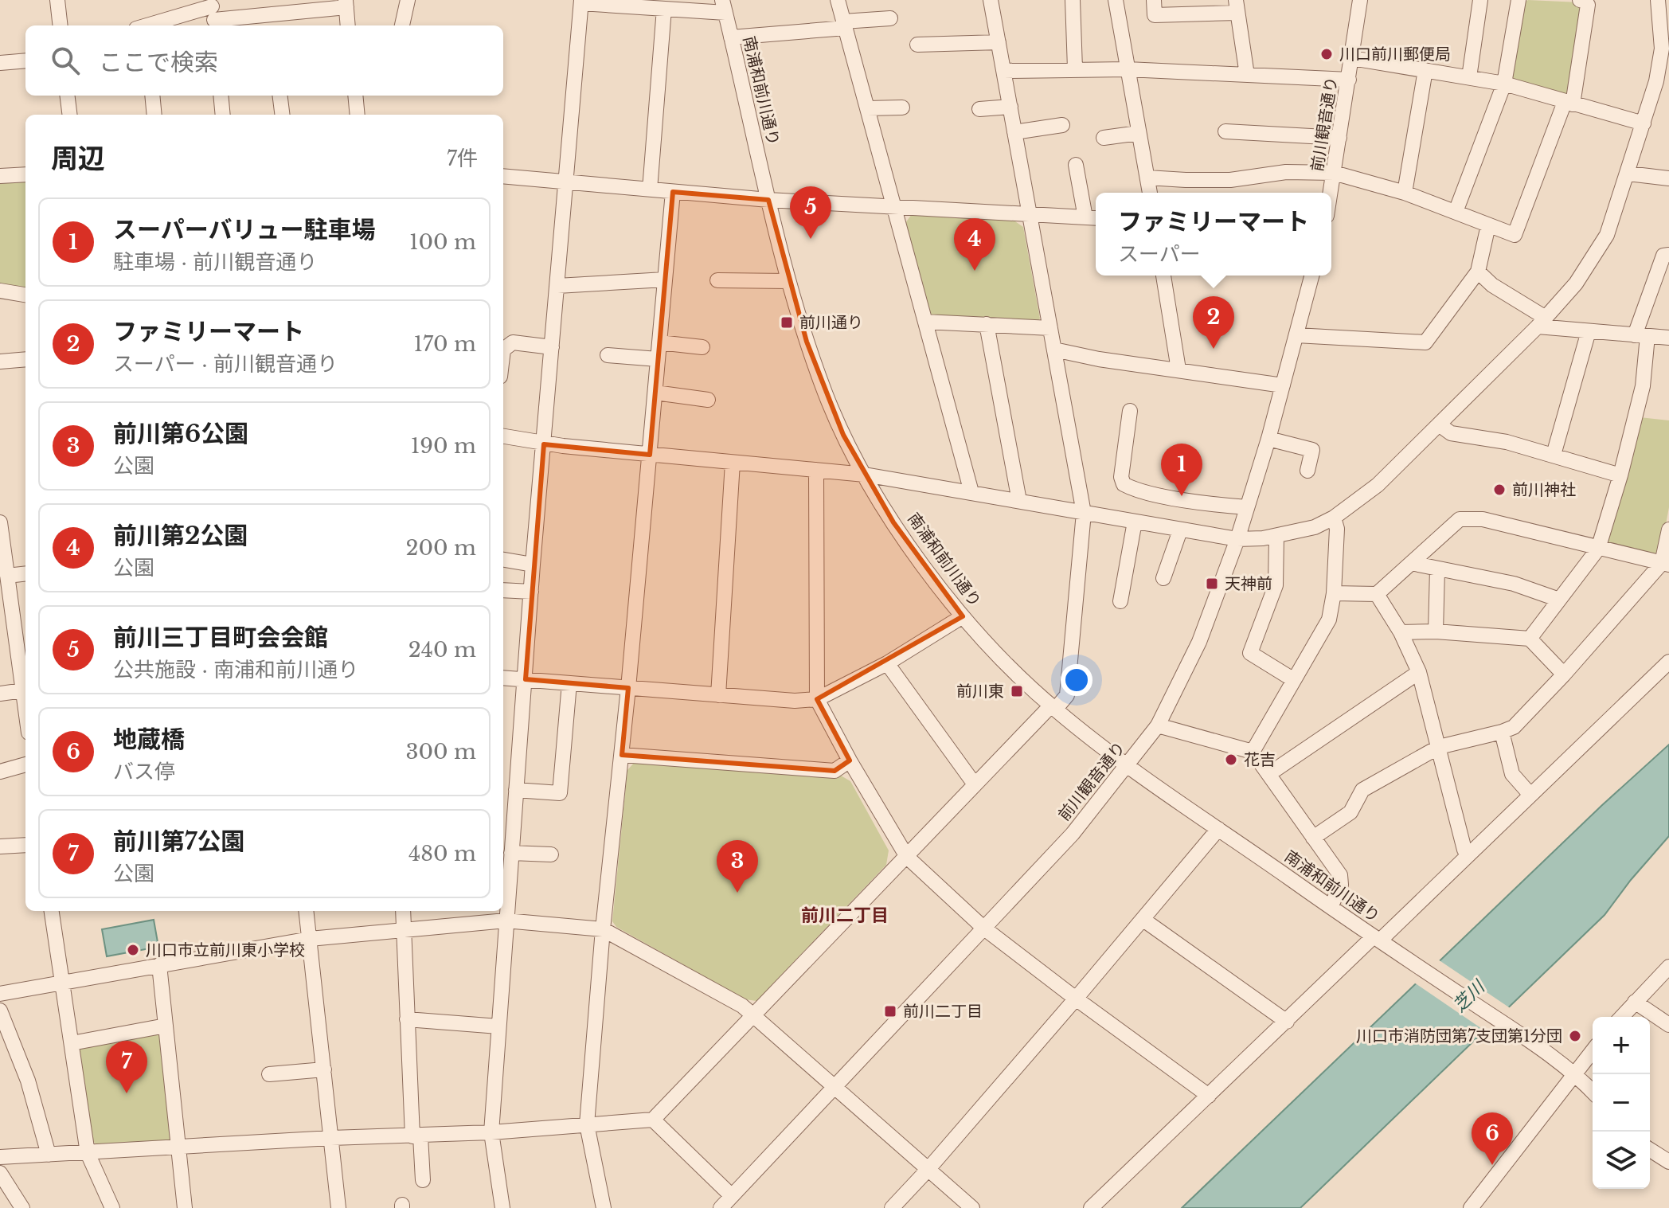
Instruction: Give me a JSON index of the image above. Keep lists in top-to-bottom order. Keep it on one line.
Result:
{"streets":{"street":["南浦和前川通り","前川観音通り"]},"crossings":[["南浦和前川通り","前川観音通り"]],"districts":["前川二丁目"],"water":["芝川"],"places":{"other":["川口前川郵便局","前川神社","花吉","川口市立前川東小学校","川口市消防団第7支団第1分団"],"transit":["前川通り","天神前","前川東","前川二丁目"]},"page":{"search":"ここで検索","heading":["周辺","7件"],"pins":["5","4","2","1","3","7","6"],"popup":["ファミリーマート","スーパー"],"list":[{"mark":"1","name":"スーパーバリュー駐車場","note":"駐車場 · 前川観音通り","value":"100 m"},{"mark":"2","name":"ファミリーマート","note":"スーパー · 前川観音通り","value":"170 m"},{"mark":"3","name":"前川第6公園","note":"公園","value":"190 m"},{"mark":"4","name":"前川第2公園","note":"公園","value":"200 m"},{"mark":"5","name":"前川三丁目町会会館","note":"公共施設 · 南浦和前川通り","value":"240 m"},{"mark":"6","name":"地蔵橋","note":"バス停","value":"300 m"},{"mark":"7","name":"前川第7公園","note":"公園","value":"480 m"}],"map_buttons":["+","−"]}}
